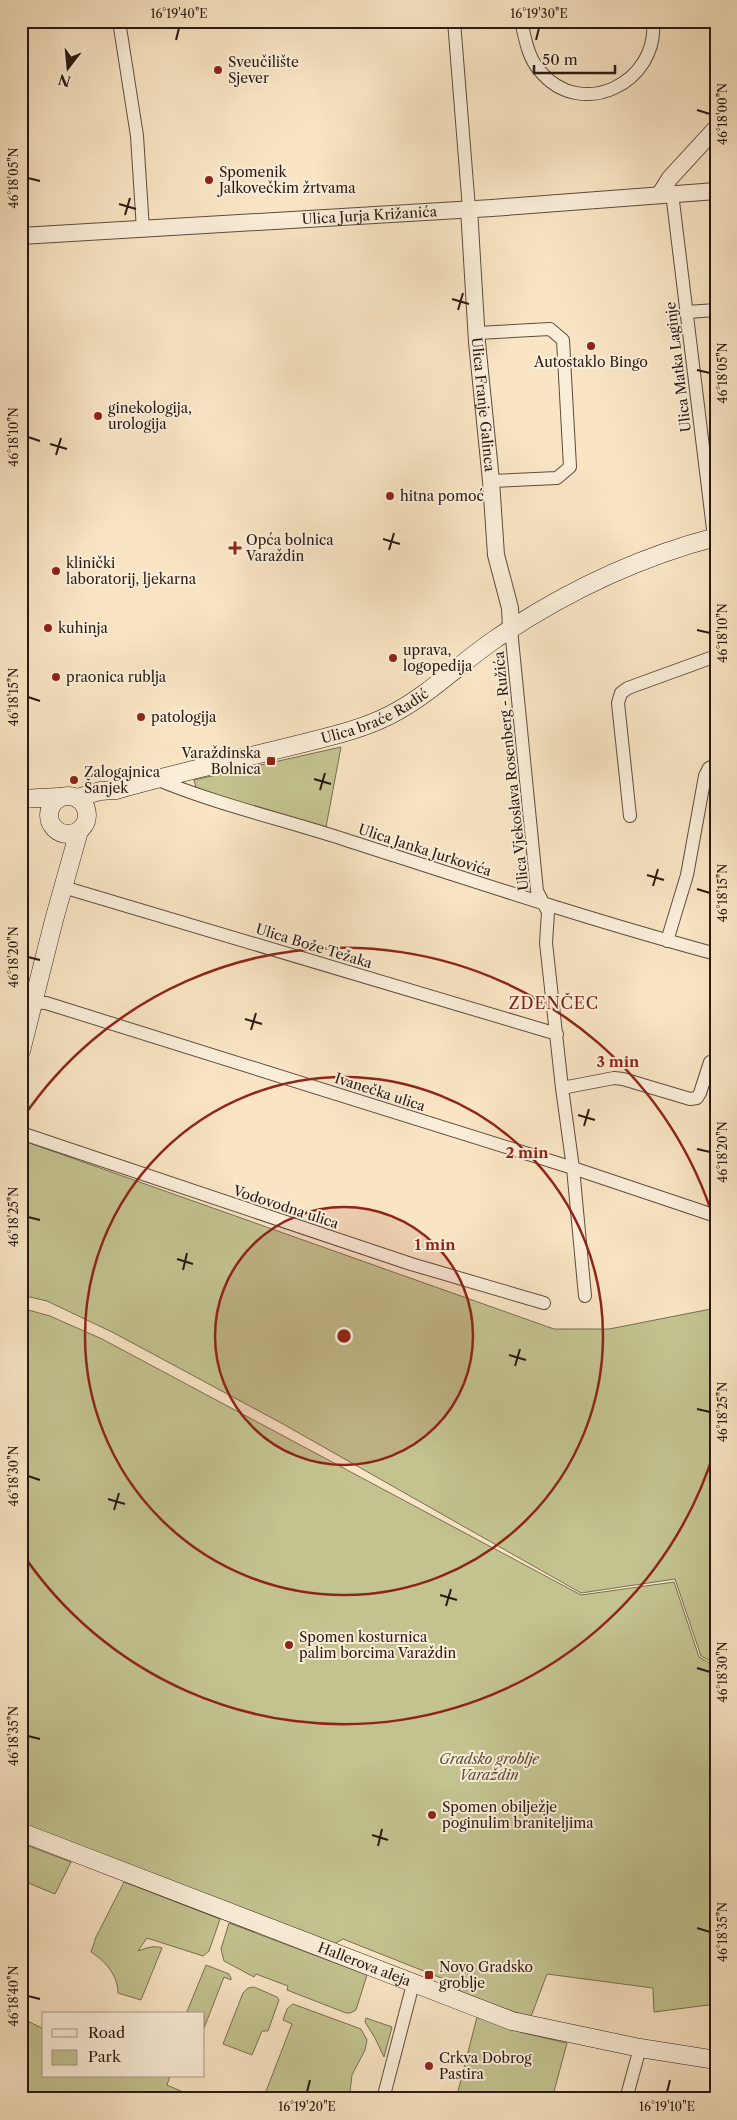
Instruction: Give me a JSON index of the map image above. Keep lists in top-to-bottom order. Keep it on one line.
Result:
{"streets":{"main road":["Ulica braće Radić","Hallerova aleja"],"street":["Ulica Jurja Križanića","Ulica Matka Laginje","Ulica Franje Galinca","Ulica Vjekoslava Rosenberg - Ružića","Ulica Janka Jurkovića","Ulica Bože Težaka","Ivanečka ulica","Vodovodna ulica"]},"crossings":[["Ulica Jurja Križanića","Ulica Matka Laginje"],["Ulica Jurja Križanića","Ulica Franje Galinca"],["Ulica Matka Laginje","Ulica braće Radić"],["Ulica Franje Galinca","Ulica braće Radić"],["Ulica Franje Galinca","Ulica Vjekoslava Rosenberg - Ružića"],["Ulica braće Radić","Ulica Vjekoslava Rosenberg - Ružića"],["Ulica braće Radić","Ulica Janka Jurkovića"],["Ulica Vjekoslava Rosenberg - Ružića","Ulica Janka Jurkovića"],["Ulica Vjekoslava Rosenberg - Ružića","Ulica Bože Težaka"],["Ulica Vjekoslava Rosenberg - Ružića","Ivanečka ulica"]],"districts":["ZDENČEC"],"parks":["Gradsko groblje Varaždin"],"places":{"other":["Sveučilište Sjever","Spomenik Jalkovečkim žrtvama","Autostaklo Bingo","ginekologija, urologija","hitna pomoć","klinički laboratorij, ljekarna","kuhinja","uprava, logopedija","praonica rublja","patologija","Zalogajnica Šanjek","Spomen kosturnica palim borcima Varaždin","Spomen obilježje poginulim braniteljima","Crkva Dobrog Pastira"],"health":["Opća bolnica Varaždin"],"transit":["Varaždinska Bolnica","Novo Gradsko groblje"]},"legend":["Road","Park"],"scale_bar":"50 m","north":"bottom","coordinates":["16°19'40\"E","16°19'30\"E","46°18'00\"N","46°18'05\"N","46°18'10\"N","46°18'15\"N","46°18'20\"N","46°18'25\"N","46°18'30\"N","46°18'35\"N","46°18'40\"N","16°19'20\"E","16°19'10\"E"],"rings":["3 min","2 min","1 min"]}
